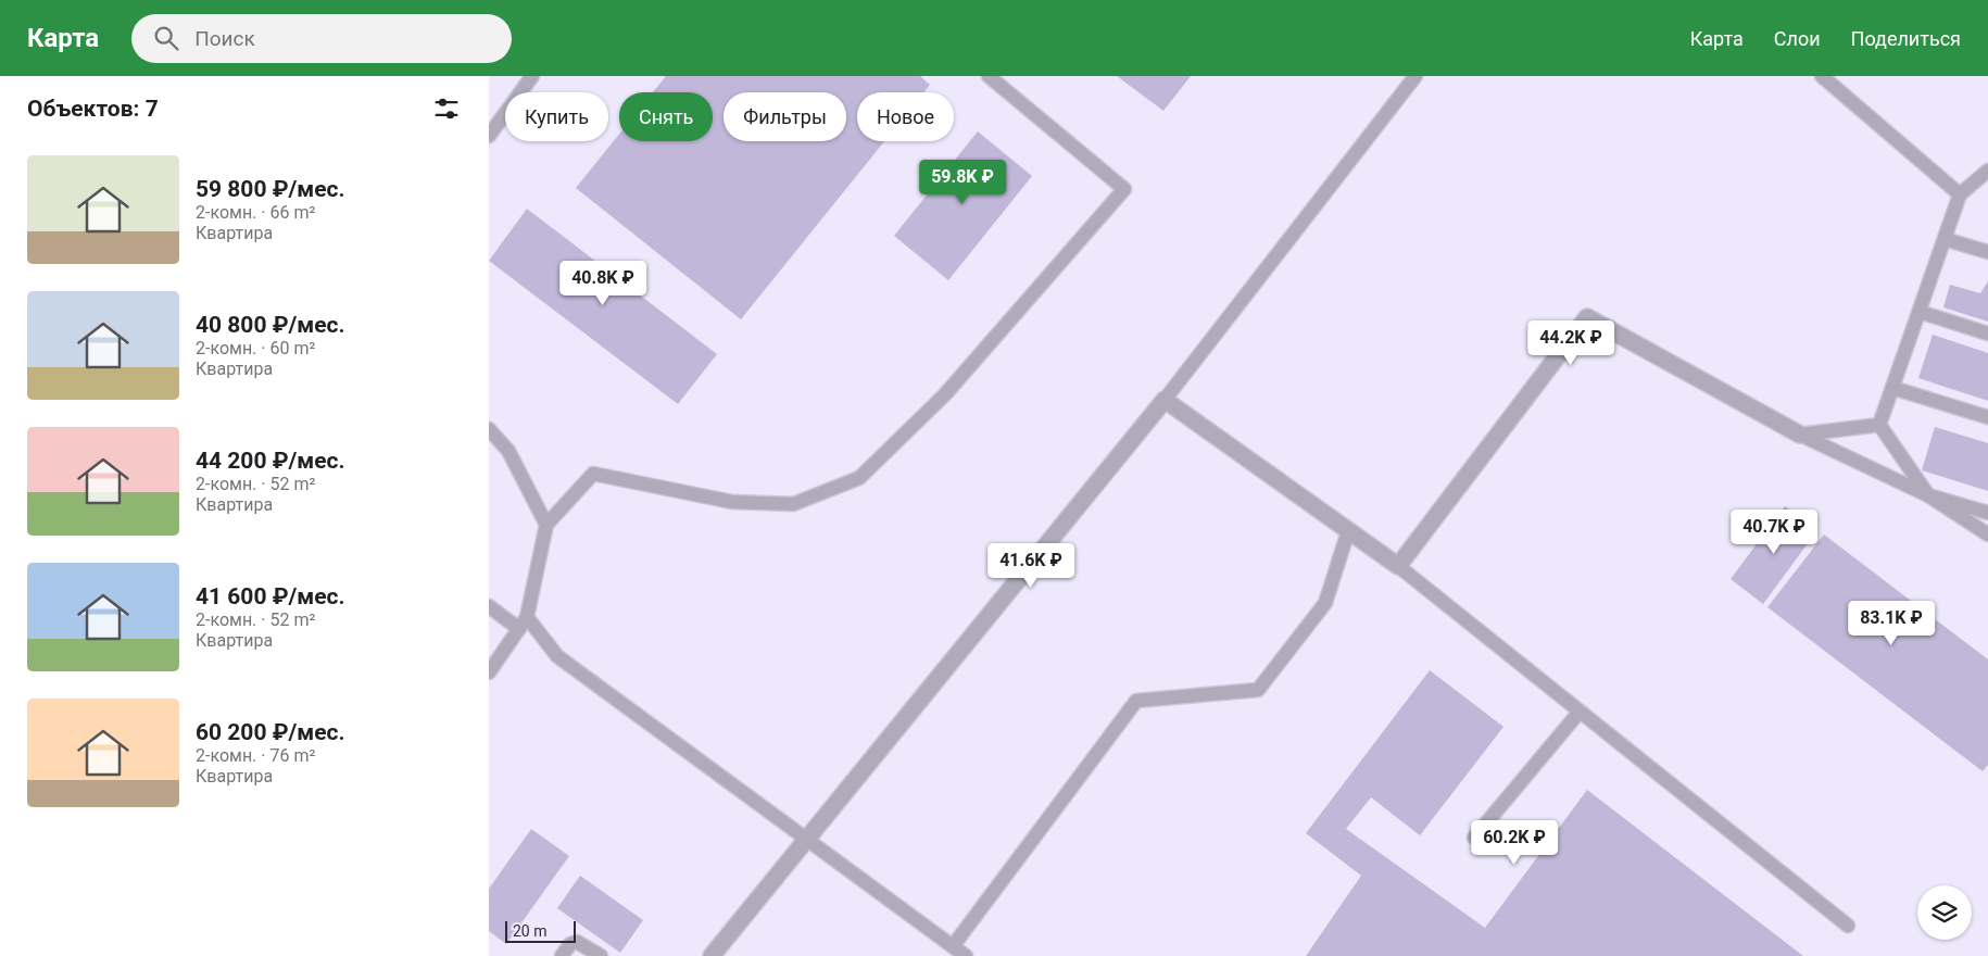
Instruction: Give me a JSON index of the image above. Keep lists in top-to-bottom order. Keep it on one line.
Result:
{"scale_bar":"20 m","page":{"header":"Карта","search":"Поиск","nav":["Карта","Слои","Поделиться"],"heading":"Объектов: 7","chip":["Купить","Снять","Фильтры","Новое"],"list":[{"name":"59 800 ₽/мес.","note":"2-комн. · 66 m² · Квартира"},{"name":"40 800 ₽/мес.","note":"2-комн. · 60 m² · Квартира"},{"name":"44 200 ₽/мес.","note":"2-комн. · 52 m² · Квартира"},{"name":"41 600 ₽/мес.","note":"2-комн. · 52 m² · Квартира"},{"name":"60 200 ₽/мес.","note":"2-комн. · 76 m² · Квартира"}],"price":["59.8K ₽","40.8K ₽","44.2K ₽","40.7K ₽","41.6K ₽","83.1K ₽","60.2K ₽"],"scale":"20 m"}}
